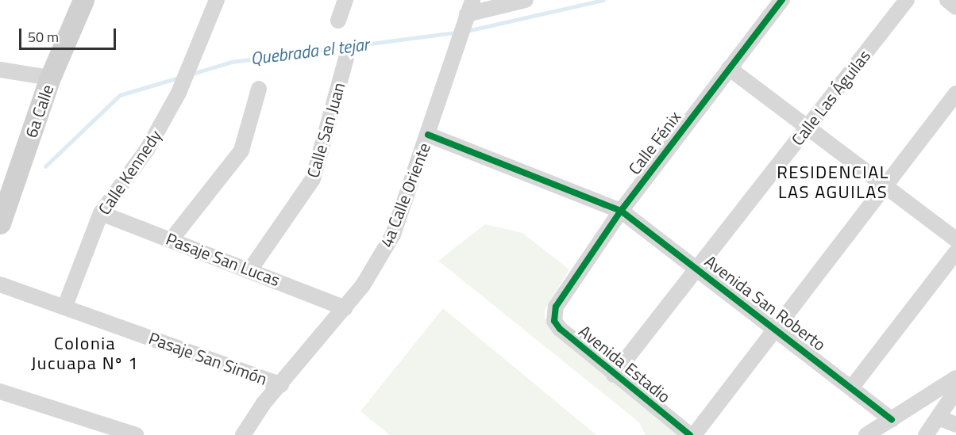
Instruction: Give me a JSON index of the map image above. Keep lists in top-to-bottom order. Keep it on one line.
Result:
{"streets":{"street":["Calle Las Águilas","6a Calle","Calle San Juan","Calle Fénix","Calle Kennedy","4a Calle Oriente","Pasaje San Lucas","Avenida San Roberto","Pasaje San Simón","Avenida Estadio"]},"crossings":[["Calle Las Águilas","Avenida San Roberto"],["Calle Las Águilas","Avenida Estadio"],["Calle San Juan","Pasaje San Lucas"],["Calle Fénix","Avenida San Roberto"],["Calle Fénix","Avenida Estadio"],["Calle Kennedy","Pasaje San Lucas"],["Calle Kennedy","Pasaje San Simón"],["4a Calle Oriente","Pasaje San Lucas"],["4a Calle Oriente","Avenida San Roberto"],["4a Calle Oriente","Pasaje San Simón"]],"districts":["RESIDENCIAL LAS AGUILAS","Colonia Jucuapa Nº 1"],"water":["Quebrada el tejar"],"scale_bar":"50 m"}
